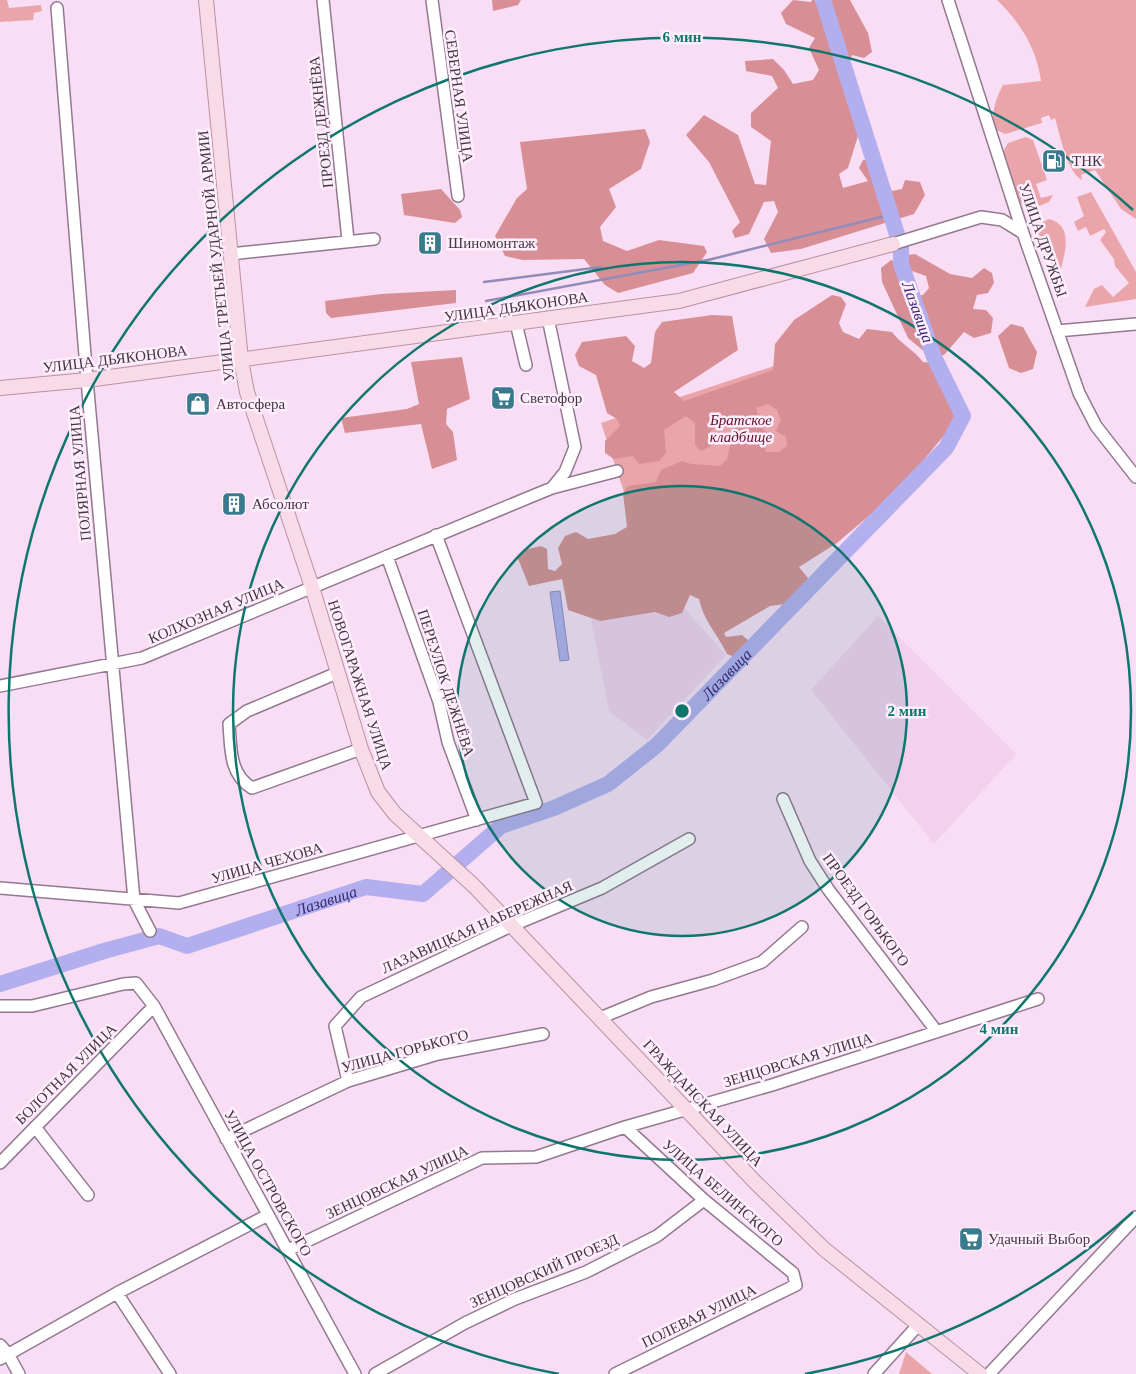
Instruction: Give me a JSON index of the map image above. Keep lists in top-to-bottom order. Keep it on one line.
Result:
{"streets":{"main road":["УЛИЦА ТРЕТЬЕЙ УДАРНОЙ АРМИИ","УЛИЦА ДЬЯКОНОВА","НОВОГАРАЖНАЯ УЛИЦА","ГРАЖДАНСКАЯ УЛИЦА"],"street":["СЕВЕРНАЯ УЛИЦА","ПРОЕЗД ДЕЖНЁВА","УЛИЦА ДРУЖБЫ","ПОЛЯРНАЯ УЛИЦА","КОЛХОЗНАЯ УЛИЦА","ПЕРЕУЛОК ДЕЖНЁВА","УЛИЦА ЧЕХОВА","ПРОЕЗД ГОРЬКОГО","ЛАЗАВИЦКАЯ НАБЕРЕЖНАЯ","УЛИЦА ГОРЬКОГО","ЗЕНЦОВСКАЯ УЛИЦА","БОЛОТНАЯ УЛИЦА","УЛИЦА ОСТРОВСКОГО","УЛИЦА БЕЛИНСКОГО","ЗЕНЦОВСКИЙ ПРОЕЗД","ПОЛЕВАЯ УЛИЦА"]},"crossings":[["УЛИЦА ДРУЖБЫ","УЛИЦА ДЬЯКОНОВА"],["УЛИЦА ТРЕТЬЕЙ УДАРНОЙ АРМИИ","УЛИЦА ДЬЯКОНОВА"],["УЛИЦА ТРЕТЬЕЙ УДАРНОЙ АРМИИ","КОЛХОЗНАЯ УЛИЦА"],["УЛИЦА ТРЕТЬЕЙ УДАРНОЙ АРМИИ","НОВОГАРАЖНАЯ УЛИЦА"],["УЛИЦА ДЬЯКОНОВА","ПОЛЯРНАЯ УЛИЦА"],["ПОЛЯРНАЯ УЛИЦА","КОЛХОЗНАЯ УЛИЦА"],["ПОЛЯРНАЯ УЛИЦА","УЛИЦА ЧЕХОВА"],["КОЛХОЗНАЯ УЛИЦА","ПЕРЕУЛОК ДЕЖНЁВА"],["КОЛХОЗНАЯ УЛИЦА","НОВОГАРАЖНАЯ УЛИЦА"],["КОЛХОЗНАЯ УЛИЦА","УЛИЦА ЧЕХОВА"],["ПЕРЕУЛОК ДЕЖНЁВА","УЛИЦА ЧЕХОВА"],["НОВОГАРАЖНАЯ УЛИЦА","УЛИЦА ЧЕХОВА"],["НОВОГАРАЖНАЯ УЛИЦА","ГРАЖДАНСКАЯ УЛИЦА"],["УЛИЦА ЧЕХОВА","ГРАЖДАНСКАЯ УЛИЦА"],["ПРОЕЗД ГОРЬКОГО","ЗЕНЦОВСКАЯ УЛИЦА"],["ЛАЗАВИЦКАЯ НАБЕРЕЖНАЯ","УЛИЦА ГОРЬКОГО"],["ЛАЗАВИЦКАЯ НАБЕРЕЖНАЯ","ГРАЖДАНСКАЯ УЛИЦА"],["УЛИЦА ГОРЬКОГО","УЛИЦА ОСТРОВСКОГО"],["ЗЕНЦОВСКАЯ УЛИЦА","ГРАЖДАНСКАЯ УЛИЦА"],["ЗЕНЦОВСКАЯ УЛИЦА","УЛИЦА ОСТРОВСКОГО"],["ЗЕНЦОВСКАЯ УЛИЦА","УЛИЦА БЕЛИНСКОГО"],["БОЛОТНАЯ УЛИЦА","УЛИЦА ОСТРОВСКОГО"],["УЛИЦА БЕЛИНСКОГО","ЗЕНЦОВСКИЙ ПРОЕЗД"],["УЛИЦА БЕЛИНСКОГО","ПОЛЕВАЯ УЛИЦА"]],"water":["Лазавица"],"parks":["Братское кладбище"],"places":{"fuel station":["ТНК"],"building":["Шиномонтаж","Абсолют"],"supermarket":["Светофор","Удачный Выбор"],"shop":["Автосфера"]},"rings":["6 мин","2 мин","4 мин"]}
